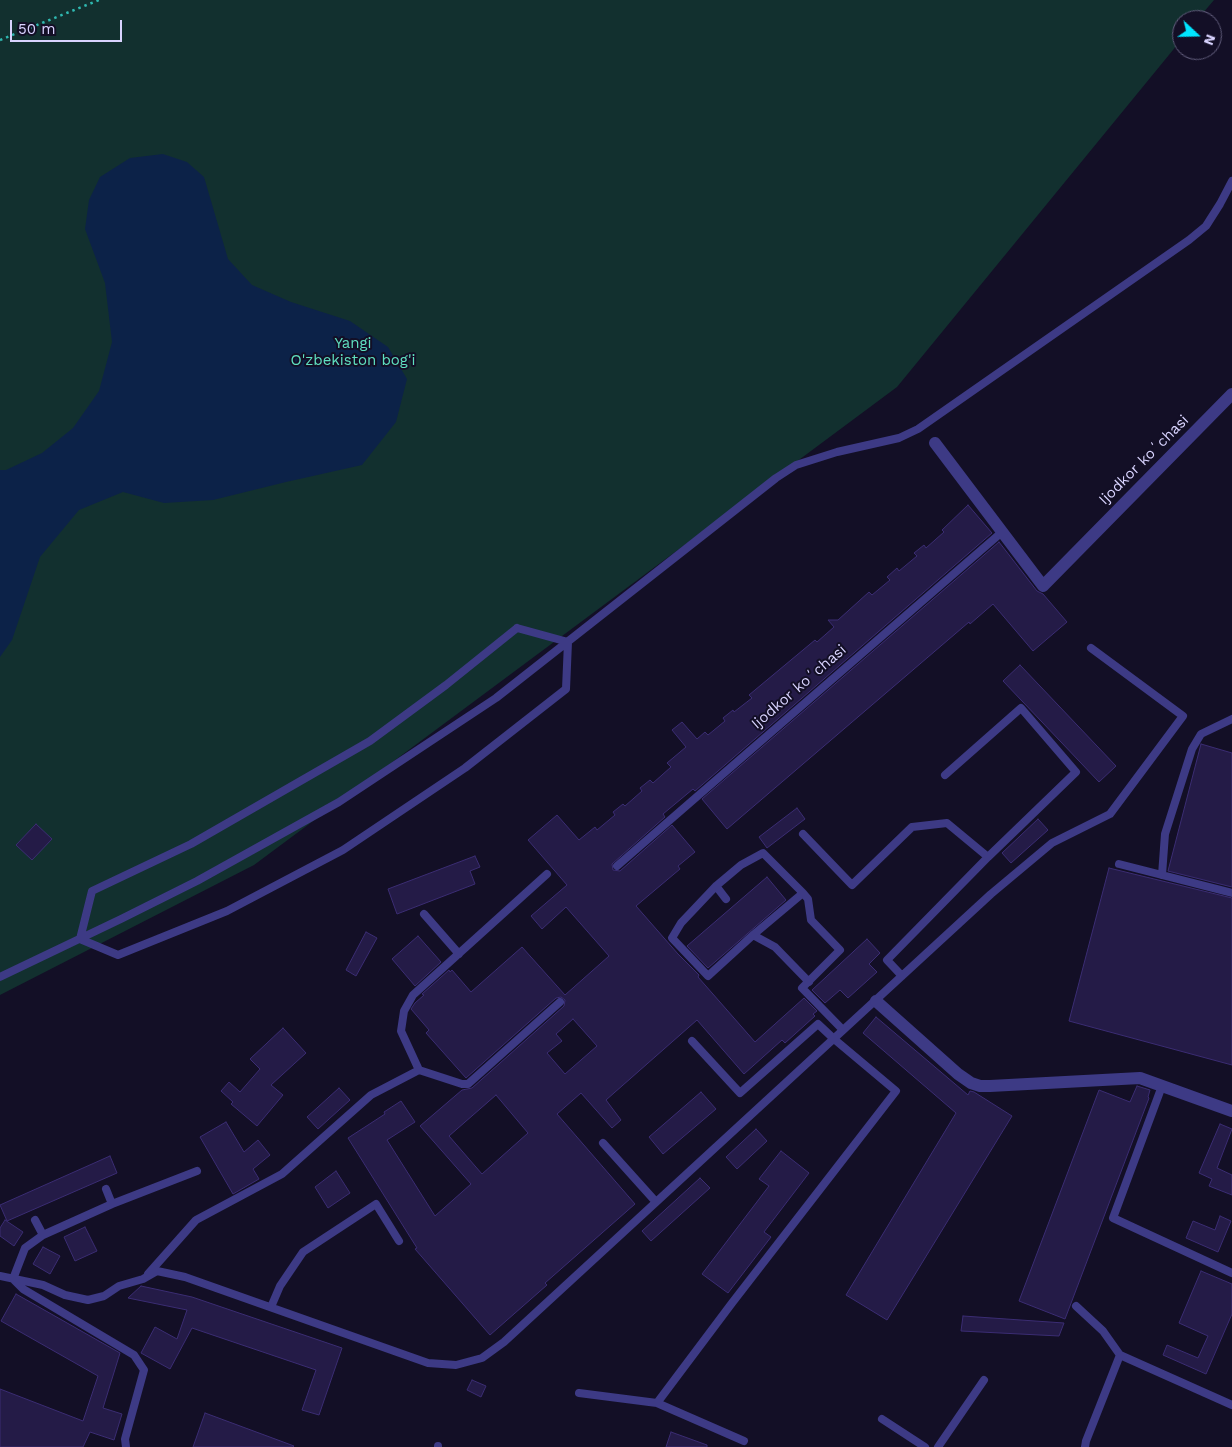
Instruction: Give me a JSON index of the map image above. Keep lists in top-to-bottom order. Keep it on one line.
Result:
{"streets":{"street":["Ijodkor koʻchasi"]},"parks":["Yangi O'zbekiston bog'i"],"scale_bar":"50 m","north":"right"}
